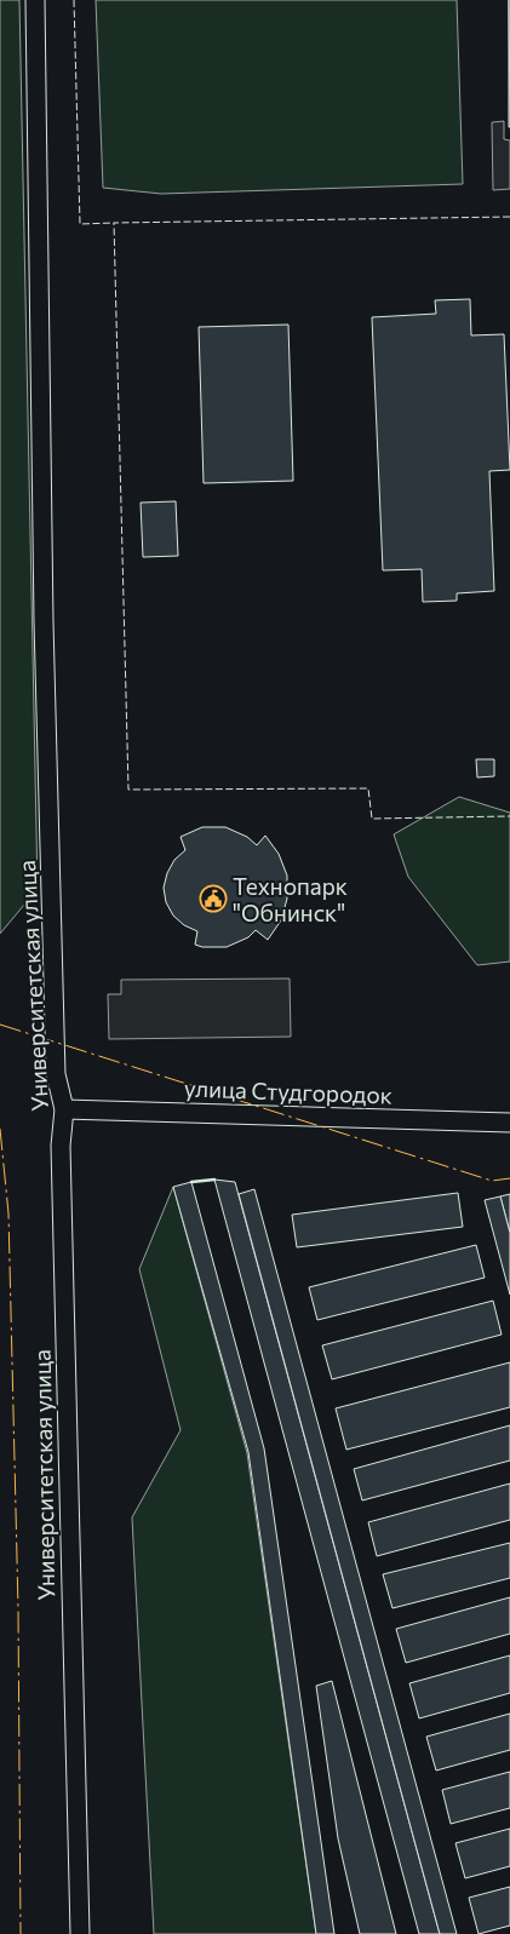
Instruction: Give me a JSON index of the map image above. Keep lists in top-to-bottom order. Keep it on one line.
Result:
{"streets":{"street":["Университетская улица","улица Студгородок"]},"crossings":[["Университетская улица","улица Студгородок"]],"places":{"public building":["Технопарк \"Обнинск\""]}}
